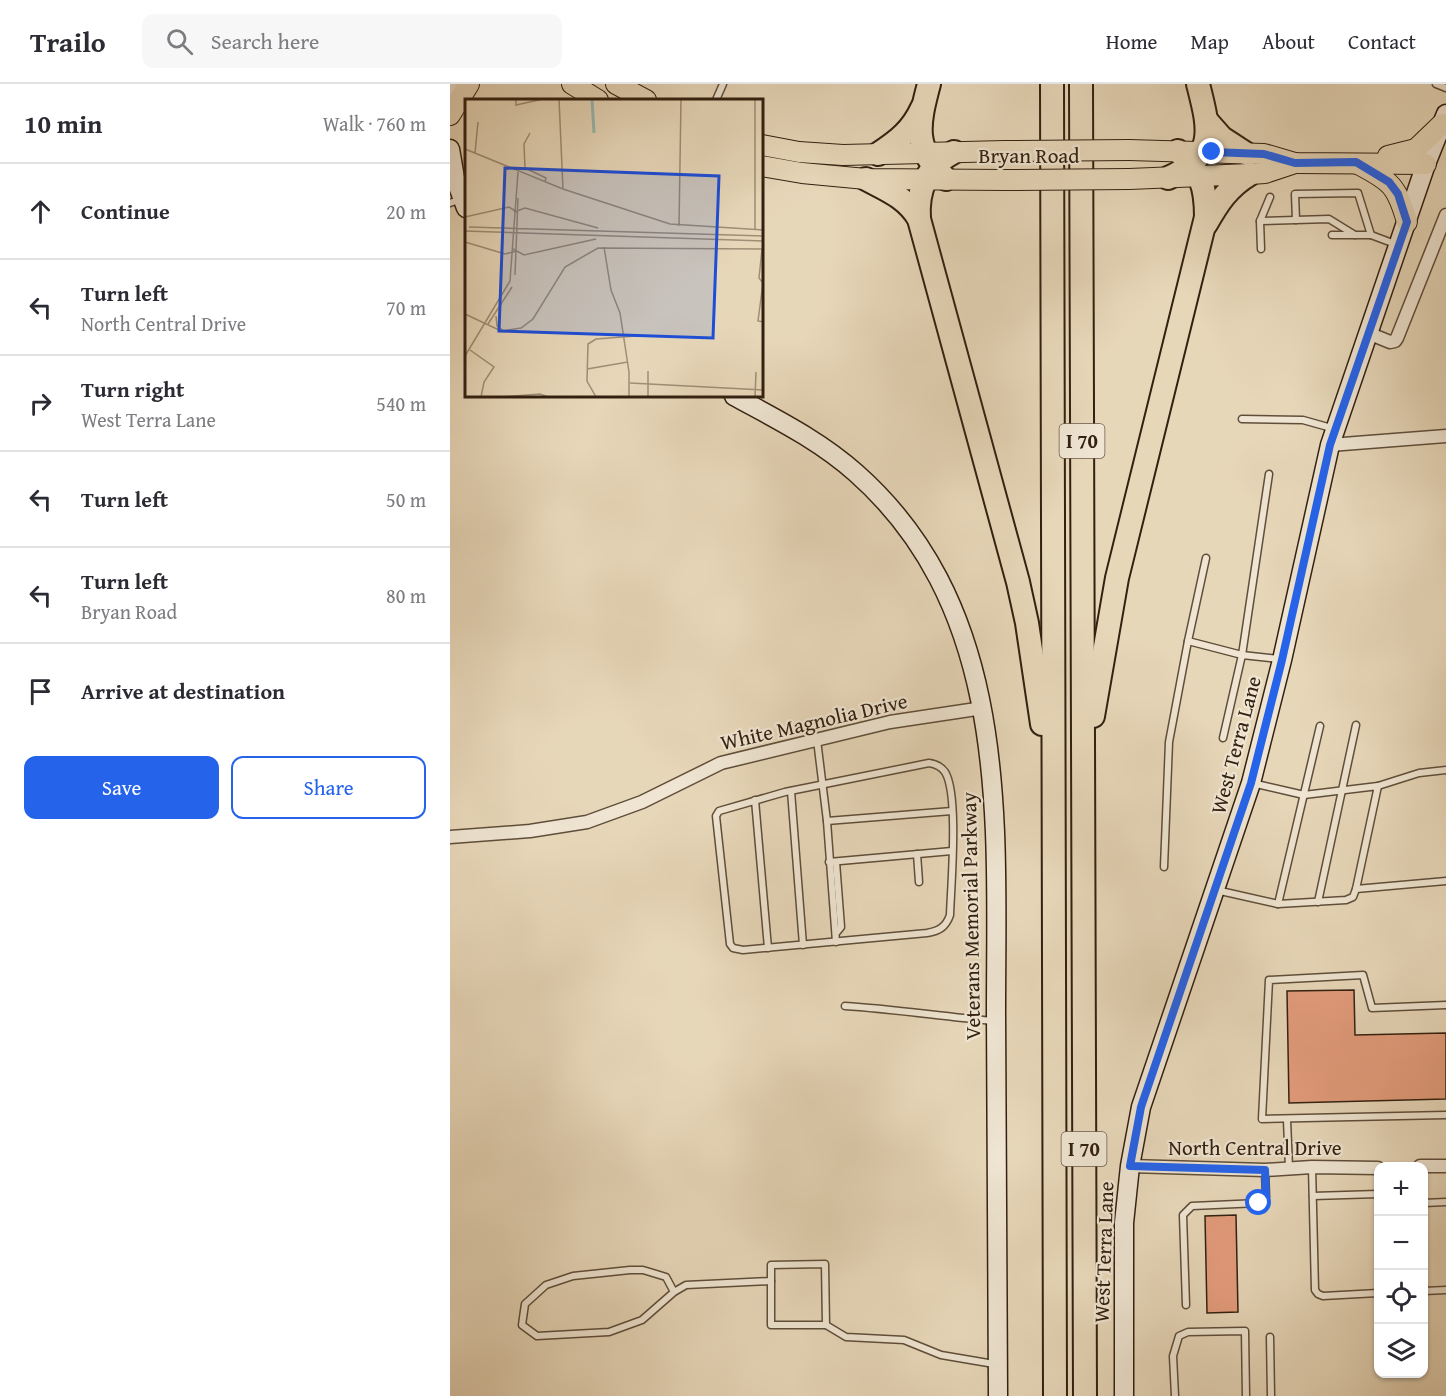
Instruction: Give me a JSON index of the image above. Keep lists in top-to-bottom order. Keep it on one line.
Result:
{"streets":{"highway":["I 70"],"main road":["Bryan Road"],"street":["White Magnolia Drive","West Terra Lane","Veterans Memorial Parkway","North Central Drive"]},"crossings":[["Bryan Road","West Terra Lane"],["White Magnolia Drive","Veterans Memorial Parkway"],["West Terra Lane","North Central Drive"]],"page":{"header":"Trailo","search":"Search here","nav":["Home","Map","About","Contact"],"heading":["10 min","Walk · 760 m"],"list":[["Continue","20 m"],["Turn left","North Central Drive","70 m"],["Turn right","West Terra Lane","540 m"],["Turn left","50 m"],["Turn left","Bryan Road","80 m"],"Arrive at destination"],"buttons":["Save","Share"],"map_buttons":["+","−"]}}
